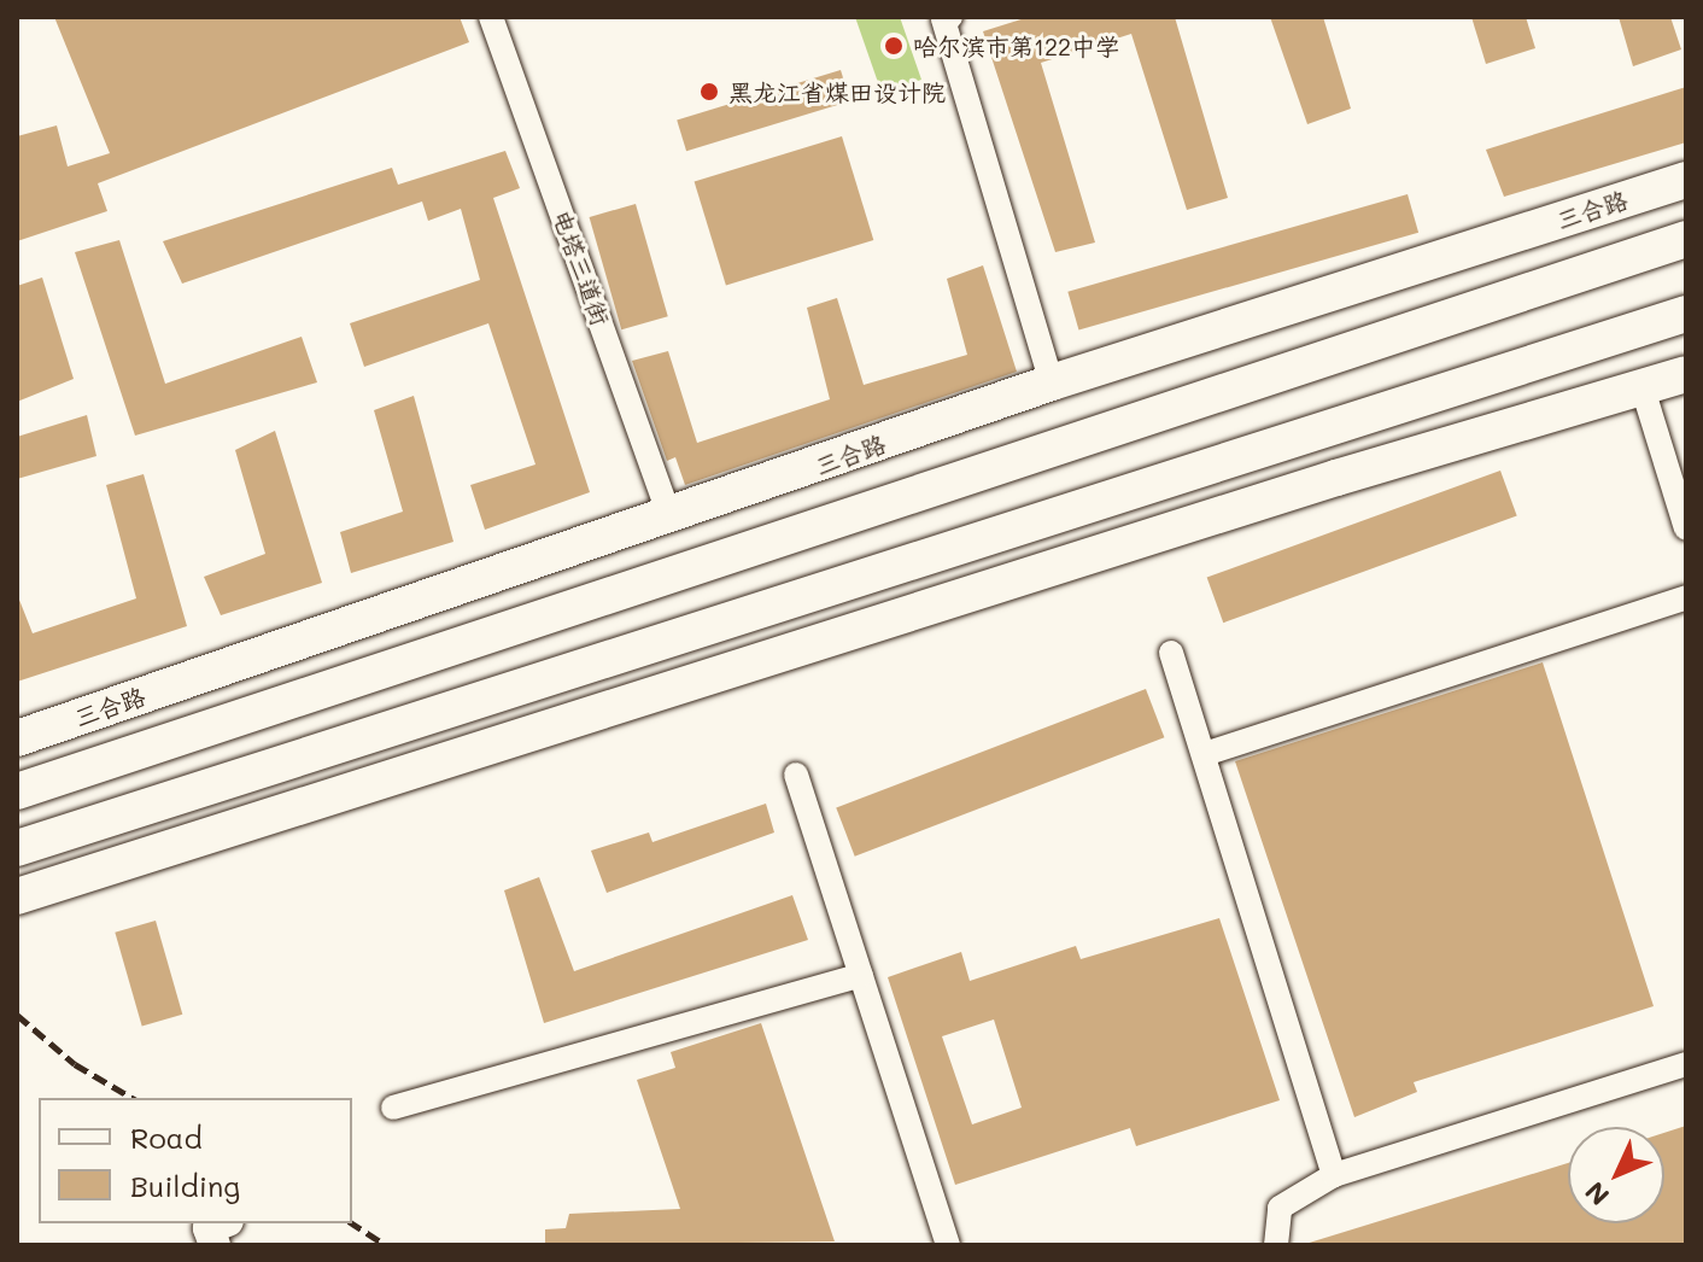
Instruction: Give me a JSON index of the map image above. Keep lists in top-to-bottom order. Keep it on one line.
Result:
{"streets":{"highway":["三合路"],"street":["电塔三道街"]},"crossings":[["三合路","电塔三道街"]],"places":["哈尔滨市第122中学","黑龙江省煤田设计院"],"legend":["Road","Building"],"north":"bottom left"}
